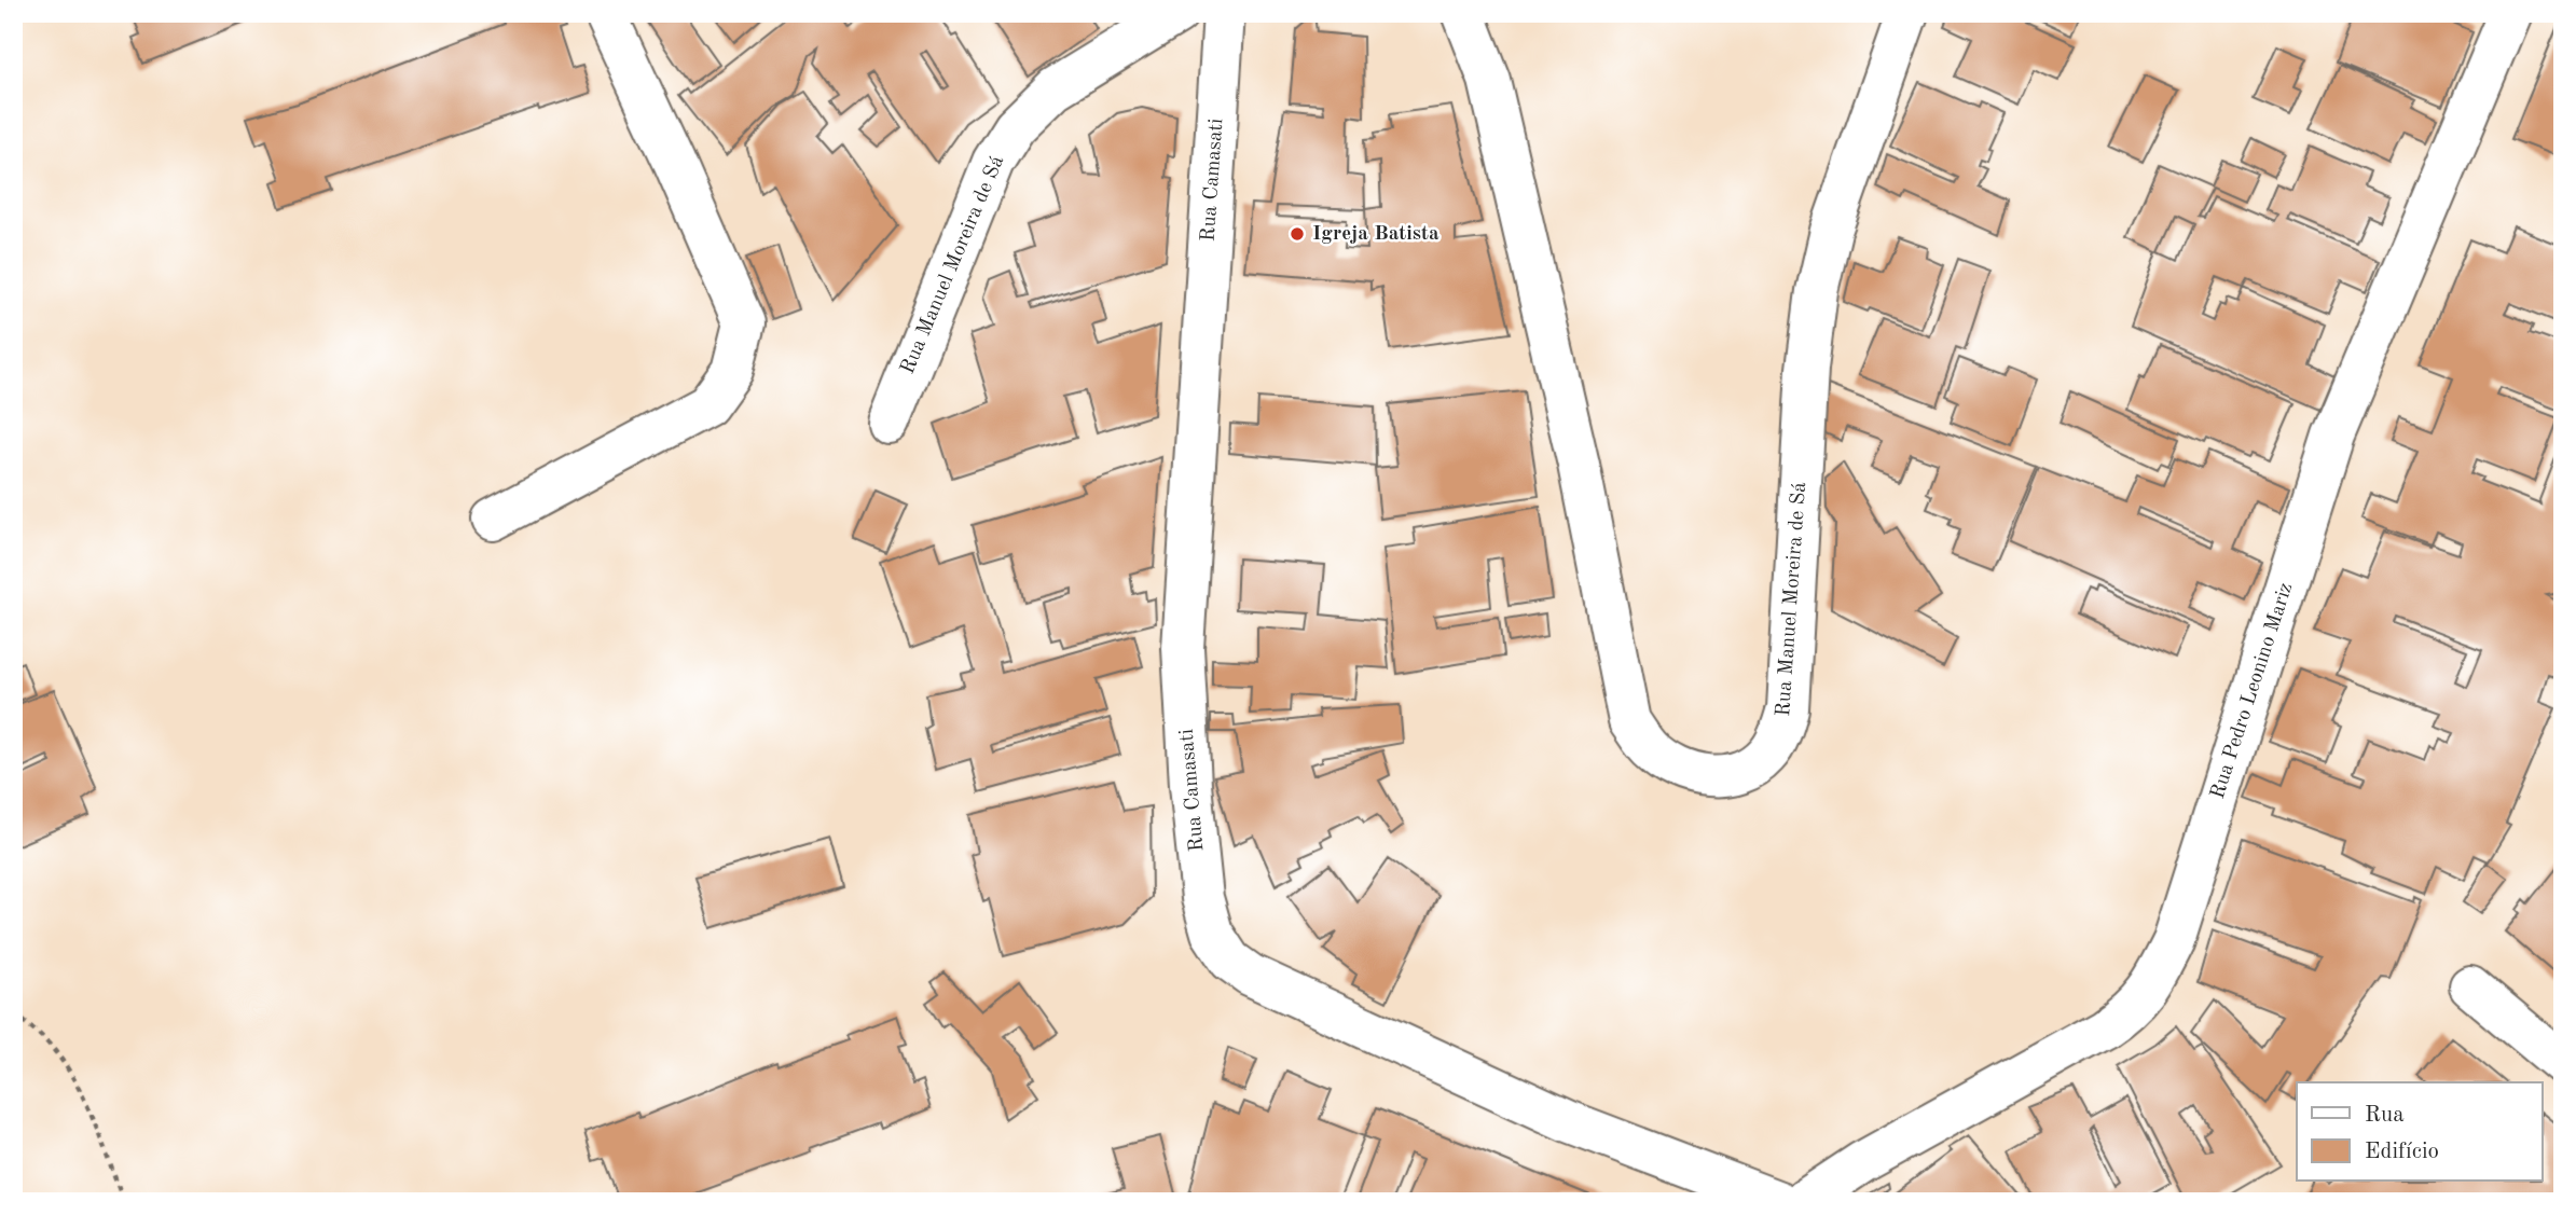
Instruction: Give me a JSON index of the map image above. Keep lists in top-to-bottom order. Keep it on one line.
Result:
{"streets":{"street":["Rua Camasati","Rua Manuel Moreira de Sá","Rua Pedro Leonino Mariz"]},"places":["Igreja Batista"],"legend":["Rua","Edifício"]}
